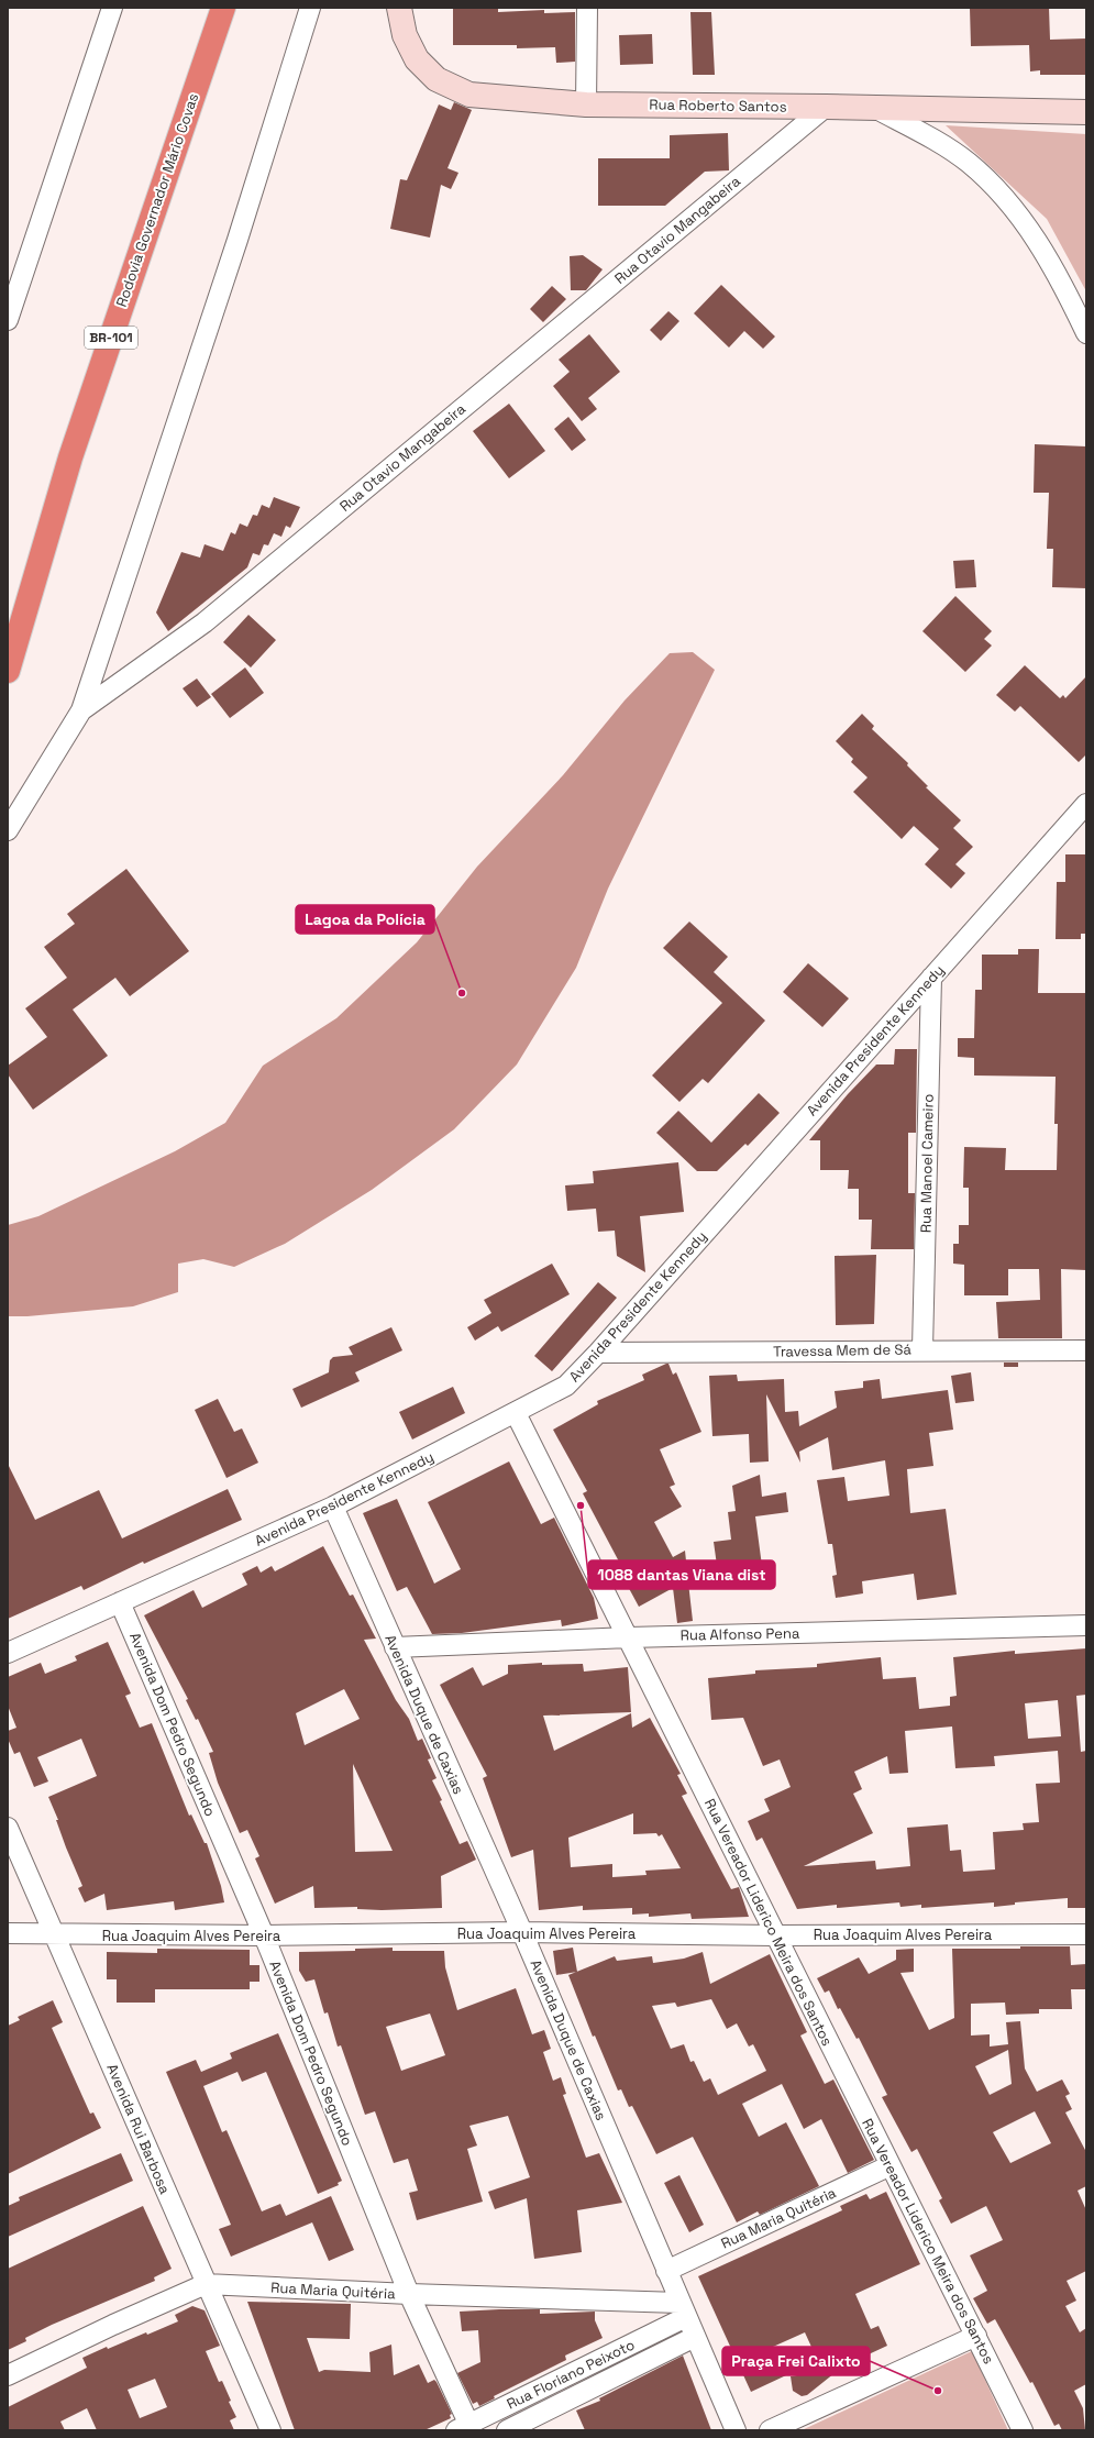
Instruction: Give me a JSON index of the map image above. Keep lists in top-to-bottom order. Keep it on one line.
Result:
{"streets":{"highway":["Rodovia Governador Mário Covas","BR-101"],"main road":["Rua Roberto Santos"],"street":["Rua Otavio Mangabeira","Avenida Presidente Kennedy","Rua Manoel Cameiro","Travessa Mem de Sá","Rua Alfonso Pena","Avenida Duque de Caxias","Avenida Dom Pedro Segundo","Rua Vereador Liderico Meira dos Santos","Rua Joaquim Alves Pereira","Avenida Rui Barbosa","Rua Maria Quitéria","Rua Floriano Peixoto"]},"crossings":[["Rua Roberto Santos","Rua Otavio Mangabeira"],["Avenida Presidente Kennedy","Rua Manoel Cameiro"],["Avenida Presidente Kennedy","Travessa Mem de Sá"],["Avenida Presidente Kennedy","Avenida Duque de Caxias"],["Avenida Presidente Kennedy","Avenida Dom Pedro Segundo"],["Avenida Presidente Kennedy","Rua Vereador Liderico Meira dos Santos"],["Rua Manoel Cameiro","Travessa Mem de Sá"],["Rua Alfonso Pena","Avenida Duque de Caxias"],["Rua Alfonso Pena","Rua Vereador Liderico Meira dos Santos"],["Avenida Duque de Caxias","Rua Joaquim Alves Pereira"],["Avenida Duque de Caxias","Rua Maria Quitéria"],["Avenida Duque de Caxias","Rua Floriano Peixoto"],["Avenida Dom Pedro Segundo","Rua Joaquim Alves Pereira"],["Avenida Dom Pedro Segundo","Rua Maria Quitéria"],["Avenida Dom Pedro Segundo","Rua Floriano Peixoto"],["Rua Vereador Liderico Meira dos Santos","Rua Joaquim Alves Pereira"],["Rua Vereador Liderico Meira dos Santos","Rua Maria Quitéria"],["Rua Joaquim Alves Pereira","Avenida Rui Barbosa"],["Avenida Rui Barbosa","Rua Maria Quitéria"],["Rua Maria Quitéria","Rua Floriano Peixoto"]],"places":["Lagoa da Polícia","1088 dantas Viana dist","Praça Frei Calixto"]}
